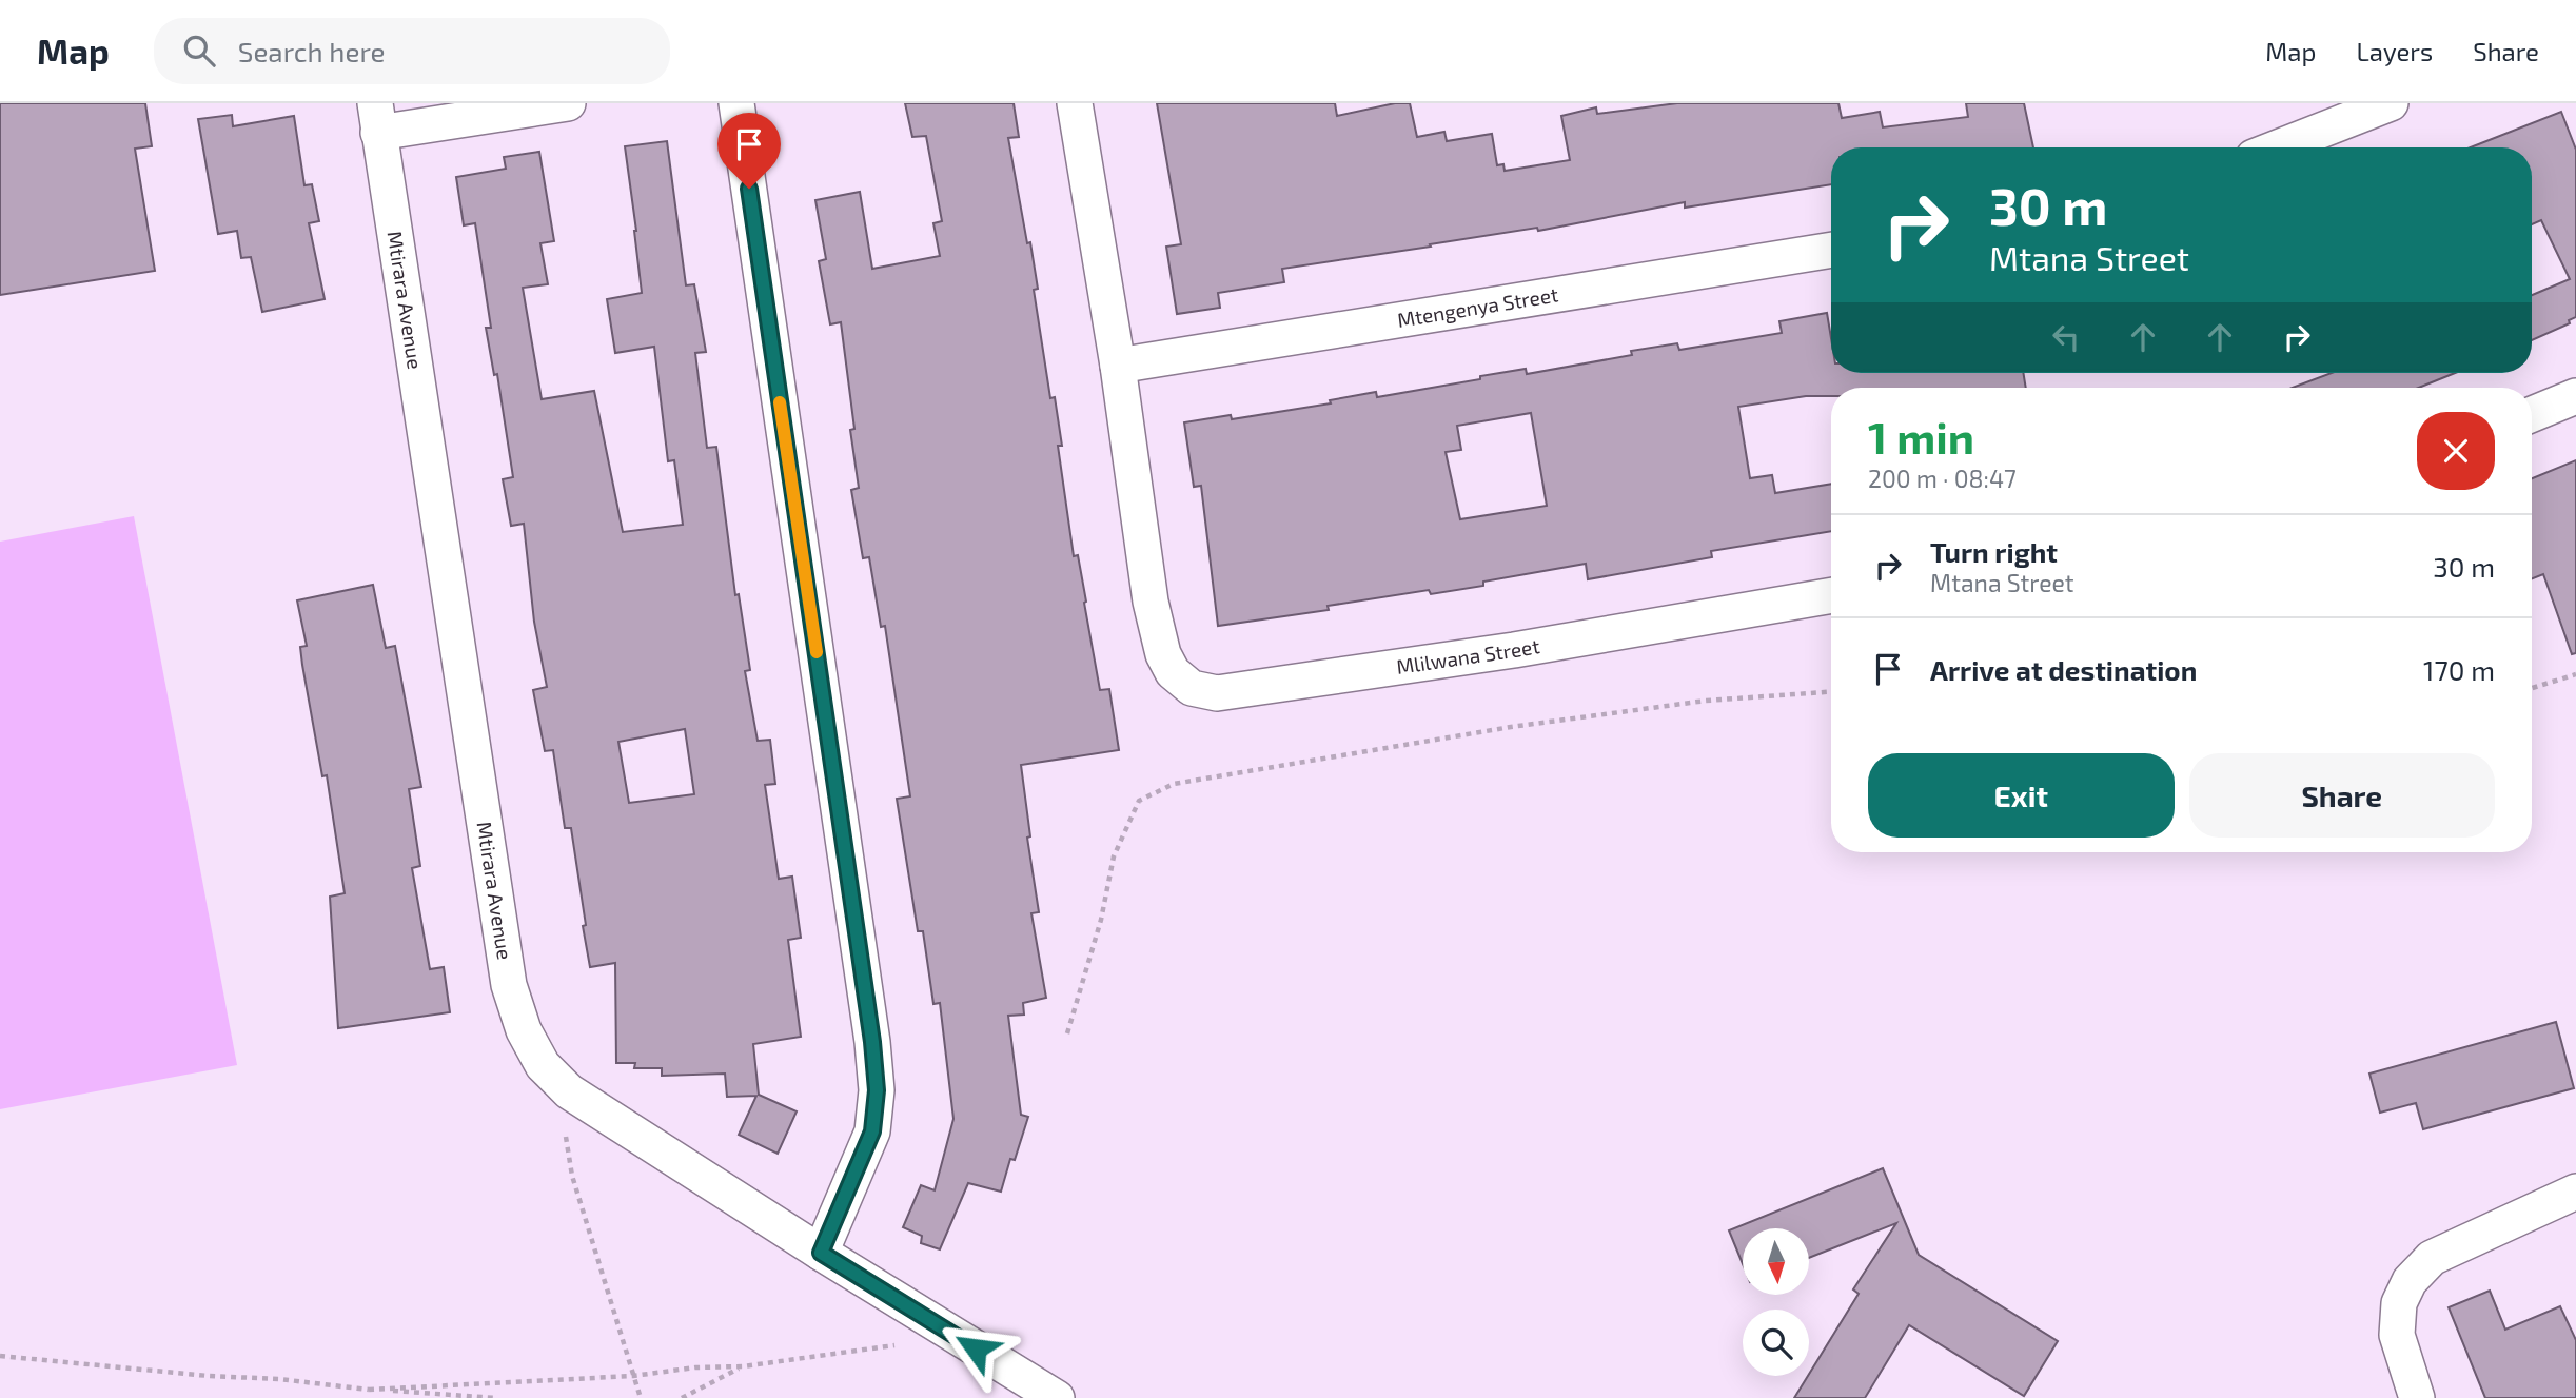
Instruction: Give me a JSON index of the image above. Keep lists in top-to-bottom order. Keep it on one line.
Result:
{"streets":{"street":["Mtirara Avenue","Mtengenya Street","Mlilwana Street"]},"crossings":[["Mtengenya Street","Mlilwana Street"]],"north":"bottom","page":{"header":"Map","search":"Search here","nav":["Map","Layers","Share"],"turn":["30 m","Mtana Street"],"heading":["1 min","200 m · 08:47"],"list":[{"name":"Turn right","note":"Mtana Street","value":"30 m"},{"name":"Arrive at destination","value":"170 m"}],"buttons":["Exit","Share"]}}
